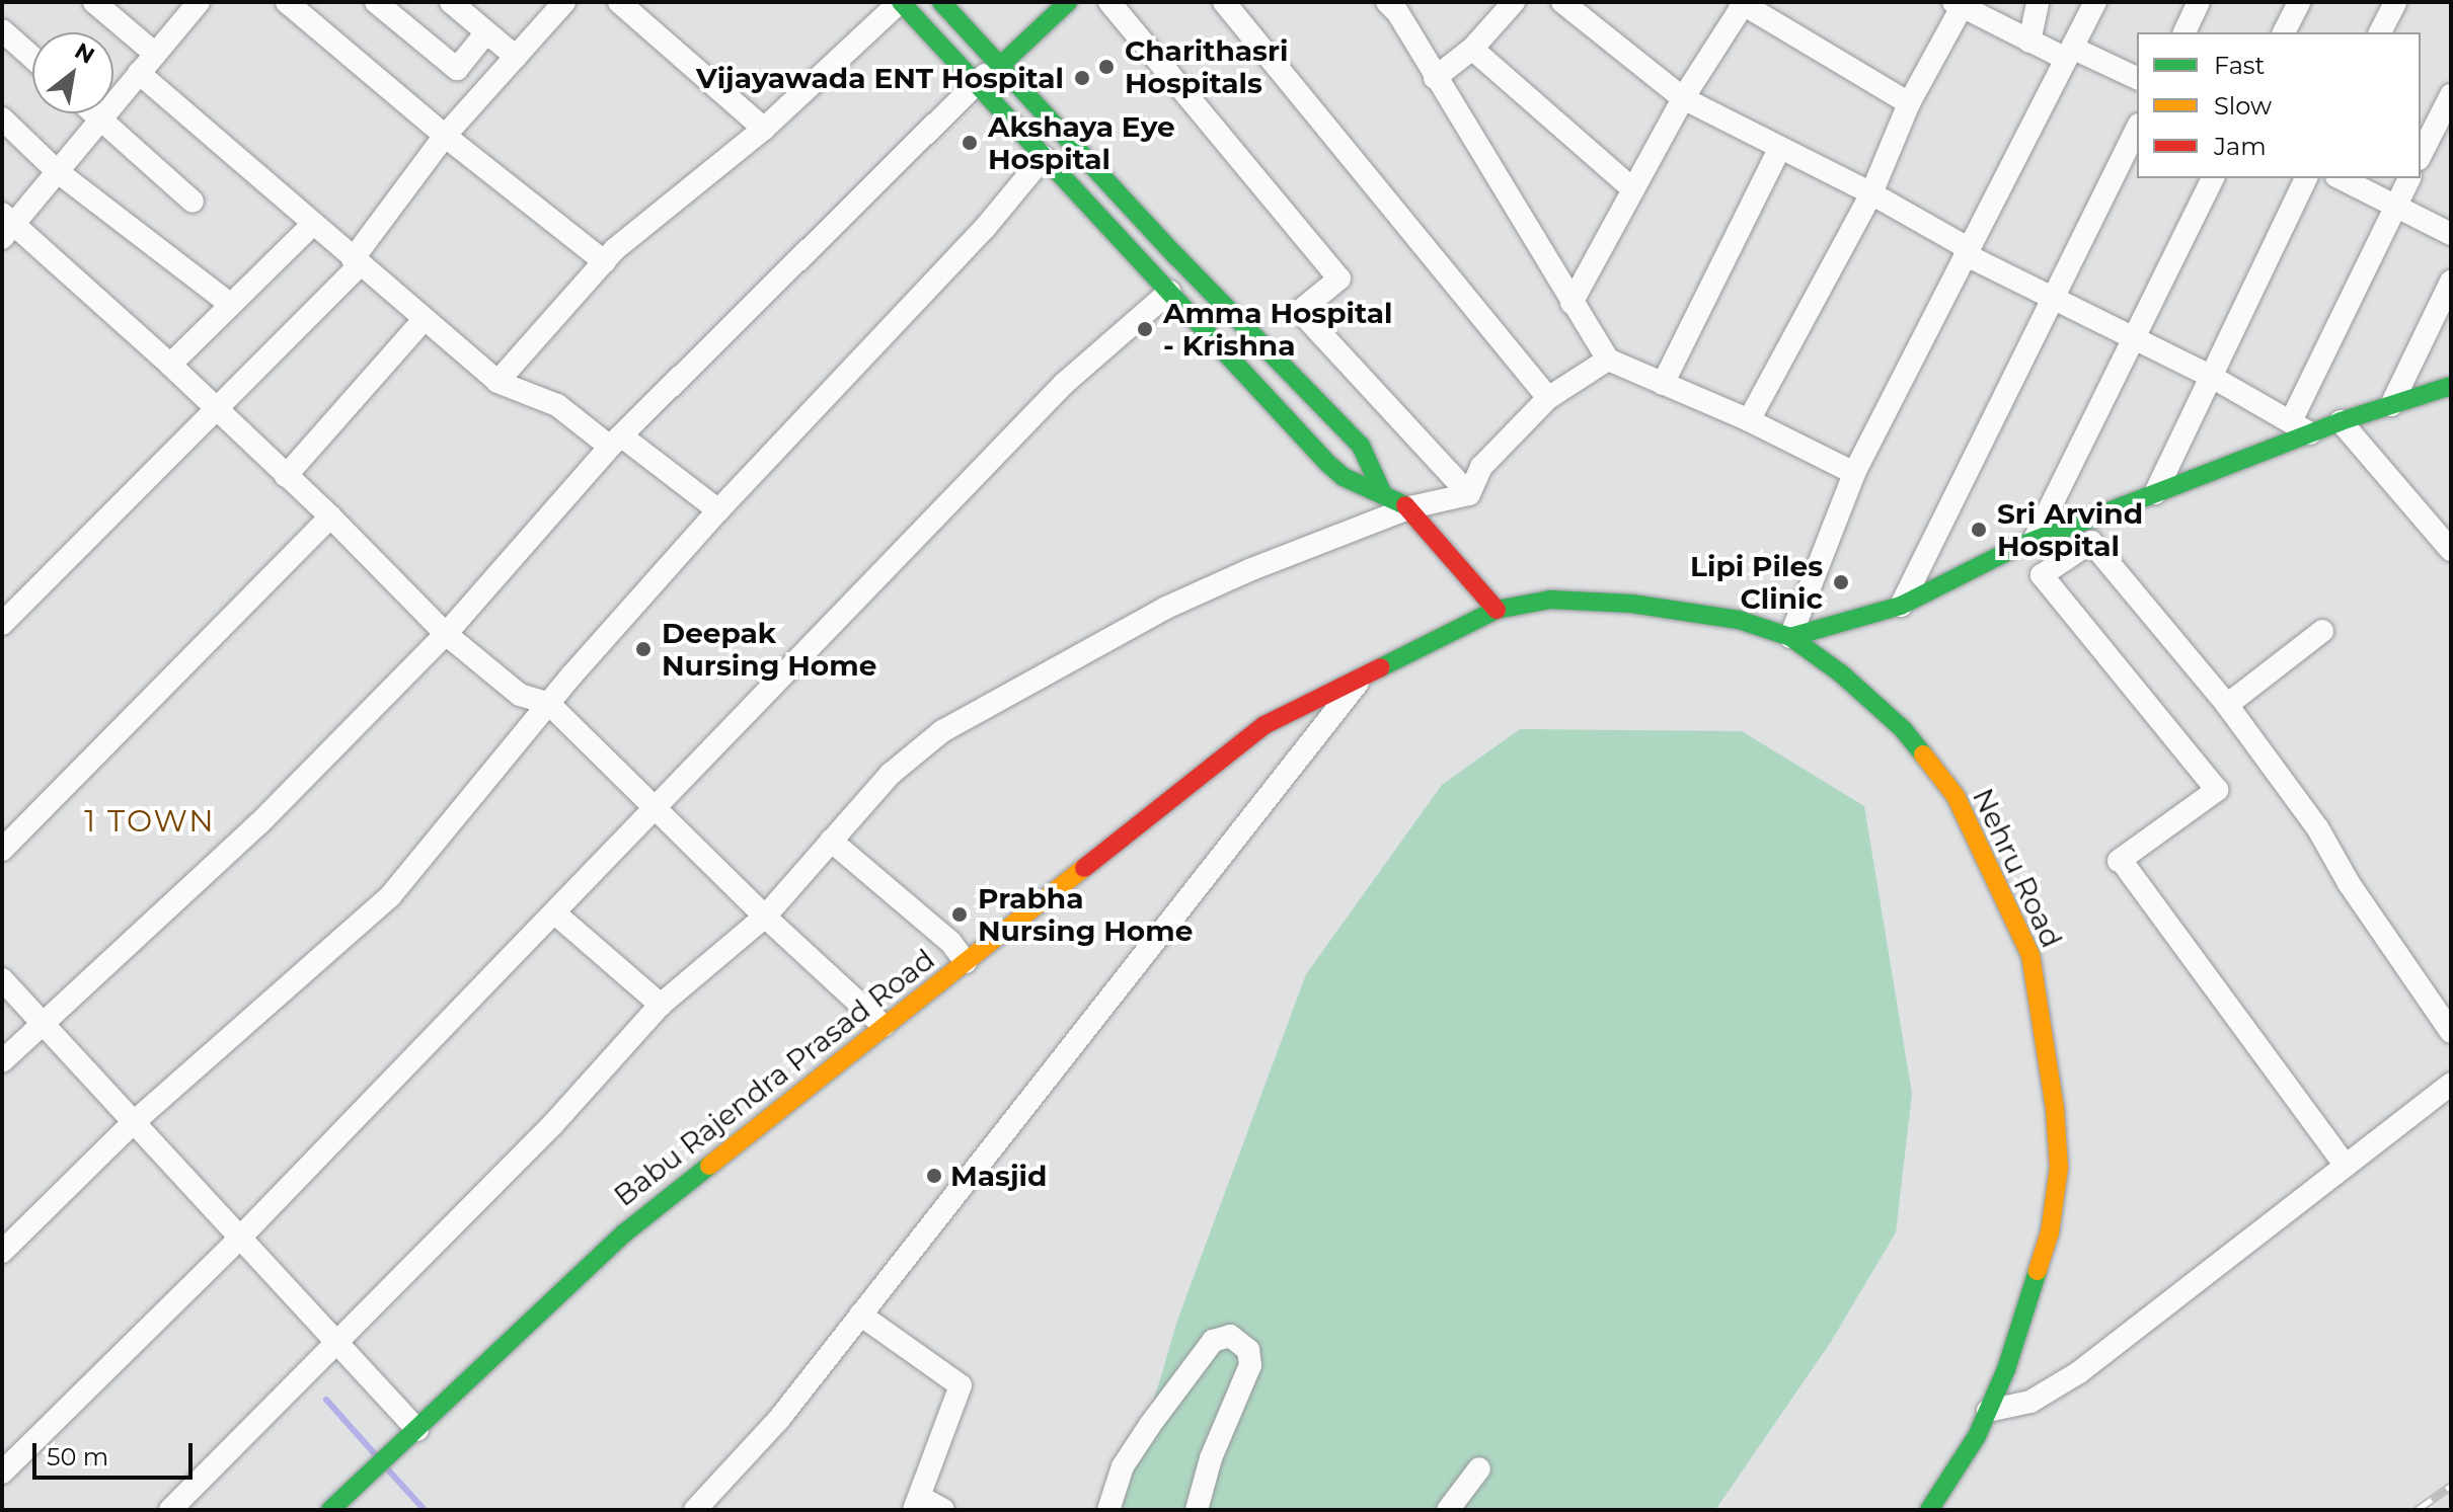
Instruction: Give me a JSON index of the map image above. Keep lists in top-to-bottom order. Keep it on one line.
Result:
{"streets":{"street":["Nehru Road","Babu Rajendra Prasad Road"]},"crossings":[["Nehru Road","Babu Rajendra Prasad Road"]],"districts":["1 TOWN"],"places":["Charithasri Hospitals","Vijayawada ENT Hospital","Akshaya Eye Hospital","Amma Hospital - Krishna","Sri Arvind Hospital","Lipi Piles Clinic","Deepak Nursing Home","Prabha Nursing Home","Masjid"],"legend":["Fast","Slow","Jam"],"scale_bar":"50 m","north":"top right"}
